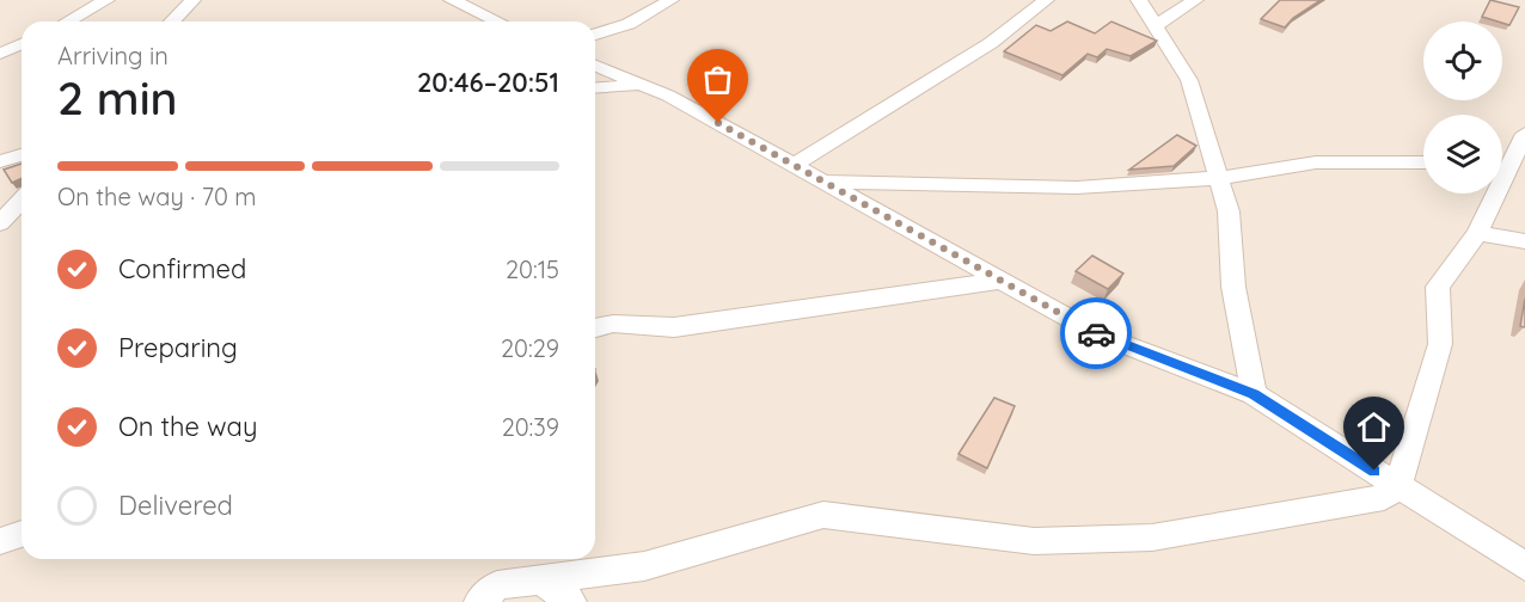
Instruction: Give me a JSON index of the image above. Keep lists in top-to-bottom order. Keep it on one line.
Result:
{"page":{"heading":["2 min","Arriving in","20:46–20:51"],"bar":"On the way · 70 m","list":[["Confirmed","20:15"],["Preparing","20:29"],["On the way","20:39"],"Delivered"]}}
